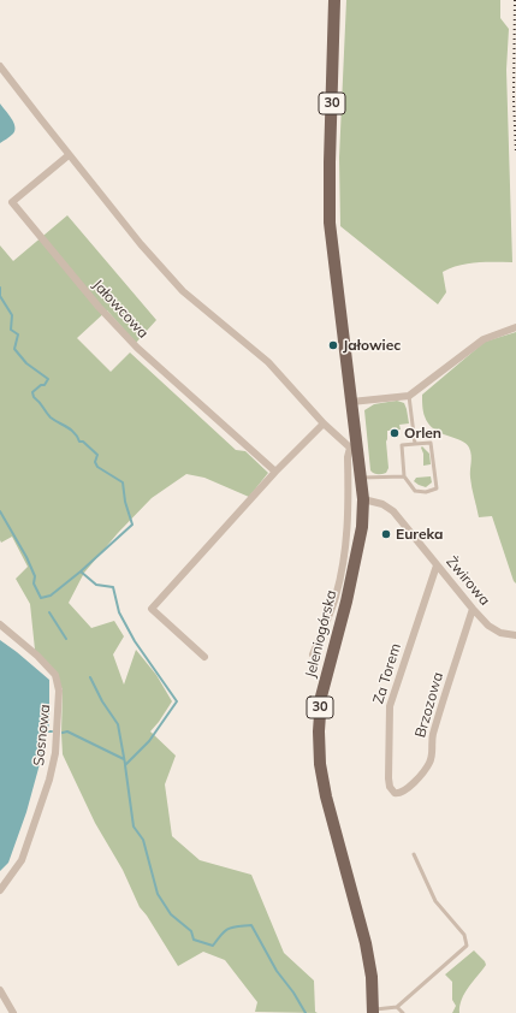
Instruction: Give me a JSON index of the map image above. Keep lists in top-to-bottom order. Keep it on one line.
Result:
{"streets":{"main road":["30","Jeleniogórska"],"street":["Jałowcowa","Żwirowa","Za Torem","Brzozowa","Sosnowa"]},"crossings":[["30","Jeleniogórska"],["Żwirowa","Jeleniogórska"],["Żwirowa","Za Torem"],["Żwirowa","Brzozowa"],["Za Torem","Brzozowa"]],"places":["Jałowiec","Orlen","Eureka"]}
